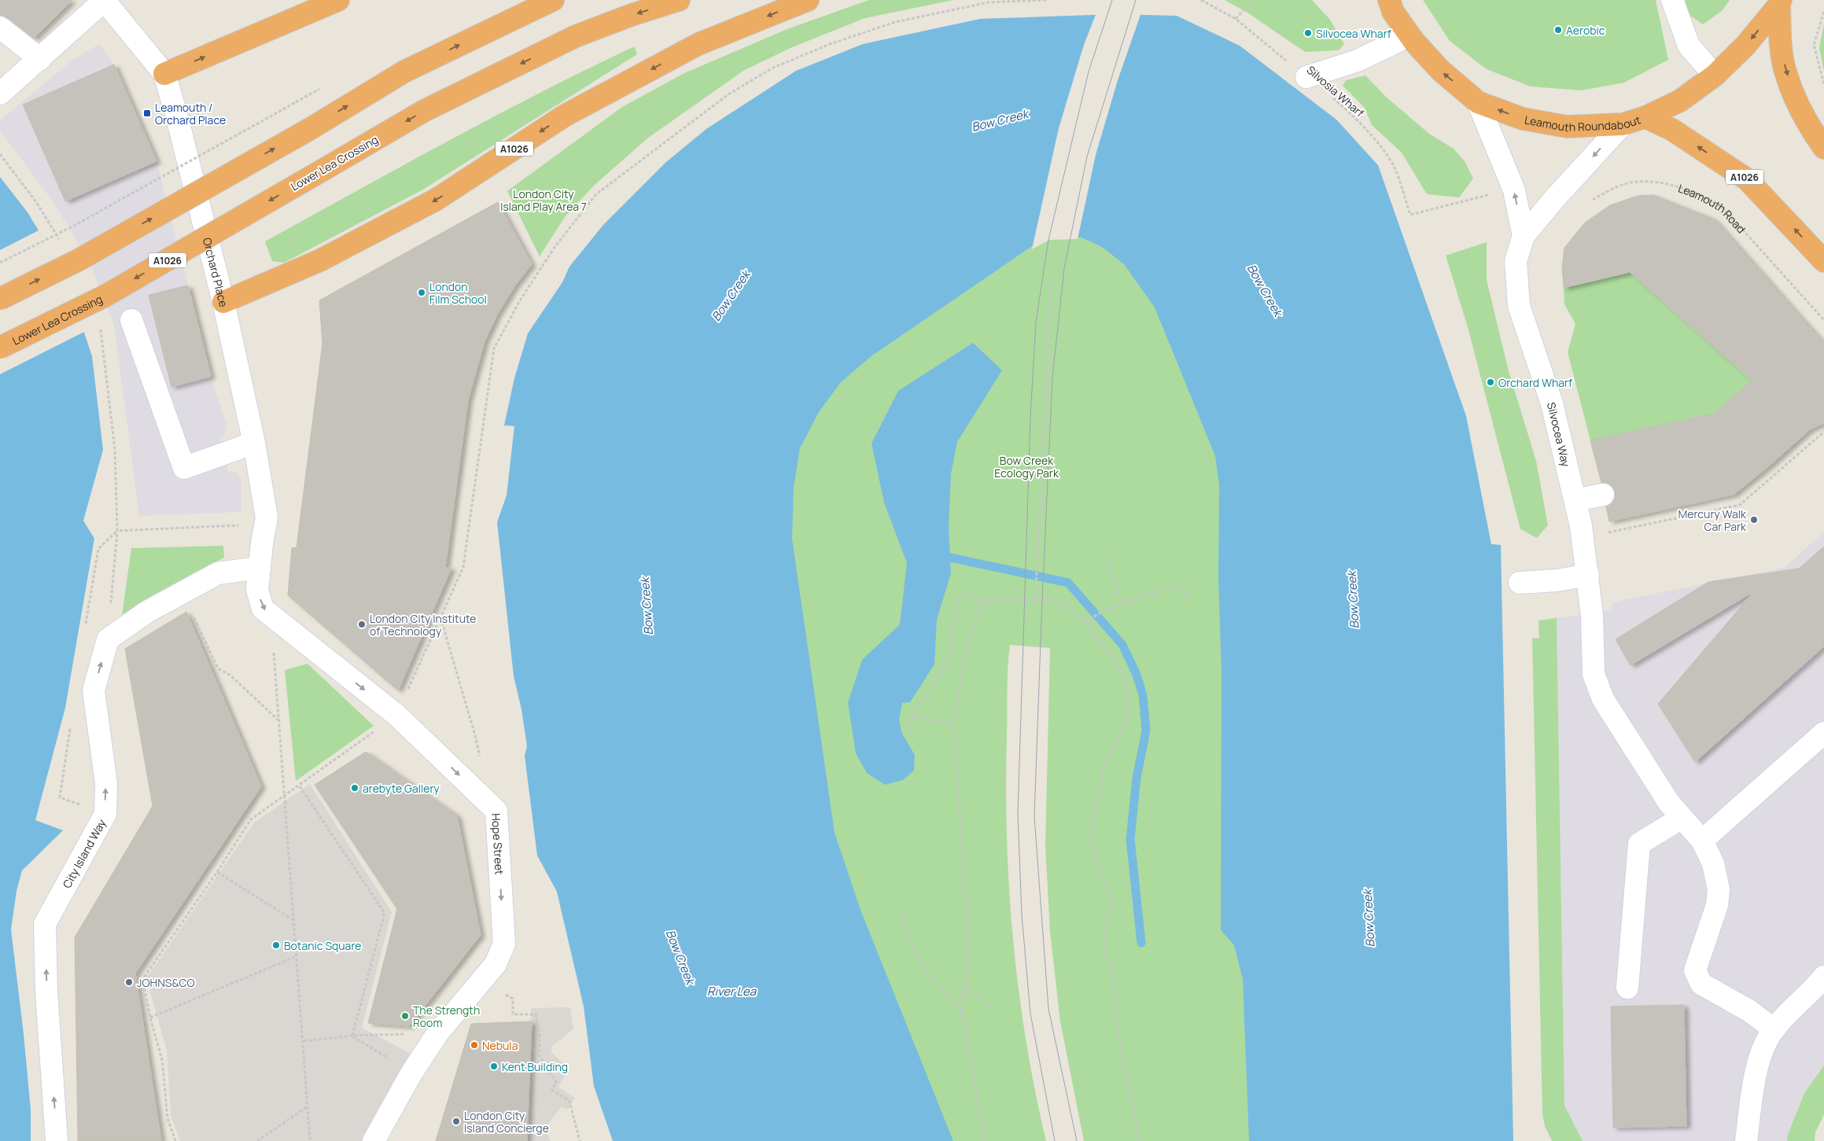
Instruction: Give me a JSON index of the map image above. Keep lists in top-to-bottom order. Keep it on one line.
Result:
{"streets":{"highway":["Leamouth Roundabout","A1026","Lower Lea Crossing"],"street":["Orchard Place","Silvocea Way","Hope Street","City Island Way"],"path":["Silvosia Wharf","Leamouth Road"]},"crossings":[["Leamouth Roundabout","A1026"],["Leamouth Roundabout","Silvocea Way"],["A1026","Orchard Place"],["Orchard Place","Hope Street"]],"one_way":["Leamouth Roundabout","Hope Street","City Island Way"],"water":["Bow Creek","River Lea"],"parks":["London City Island Play Area 7","Bow Creek Ecology Park"],"places":{"other":["Aerobic","Silvocea Wharf","London Film School","Orchard Wharf","Mercury Walk Car Park","London City Institute of Technology","arebyte Gallery","Botanic Square","JOHNS&CO","The Strength Room","Nebula","Kent Building","London City Island Concierge"],"transit":["Leamouth / Orchard Place"]}}
